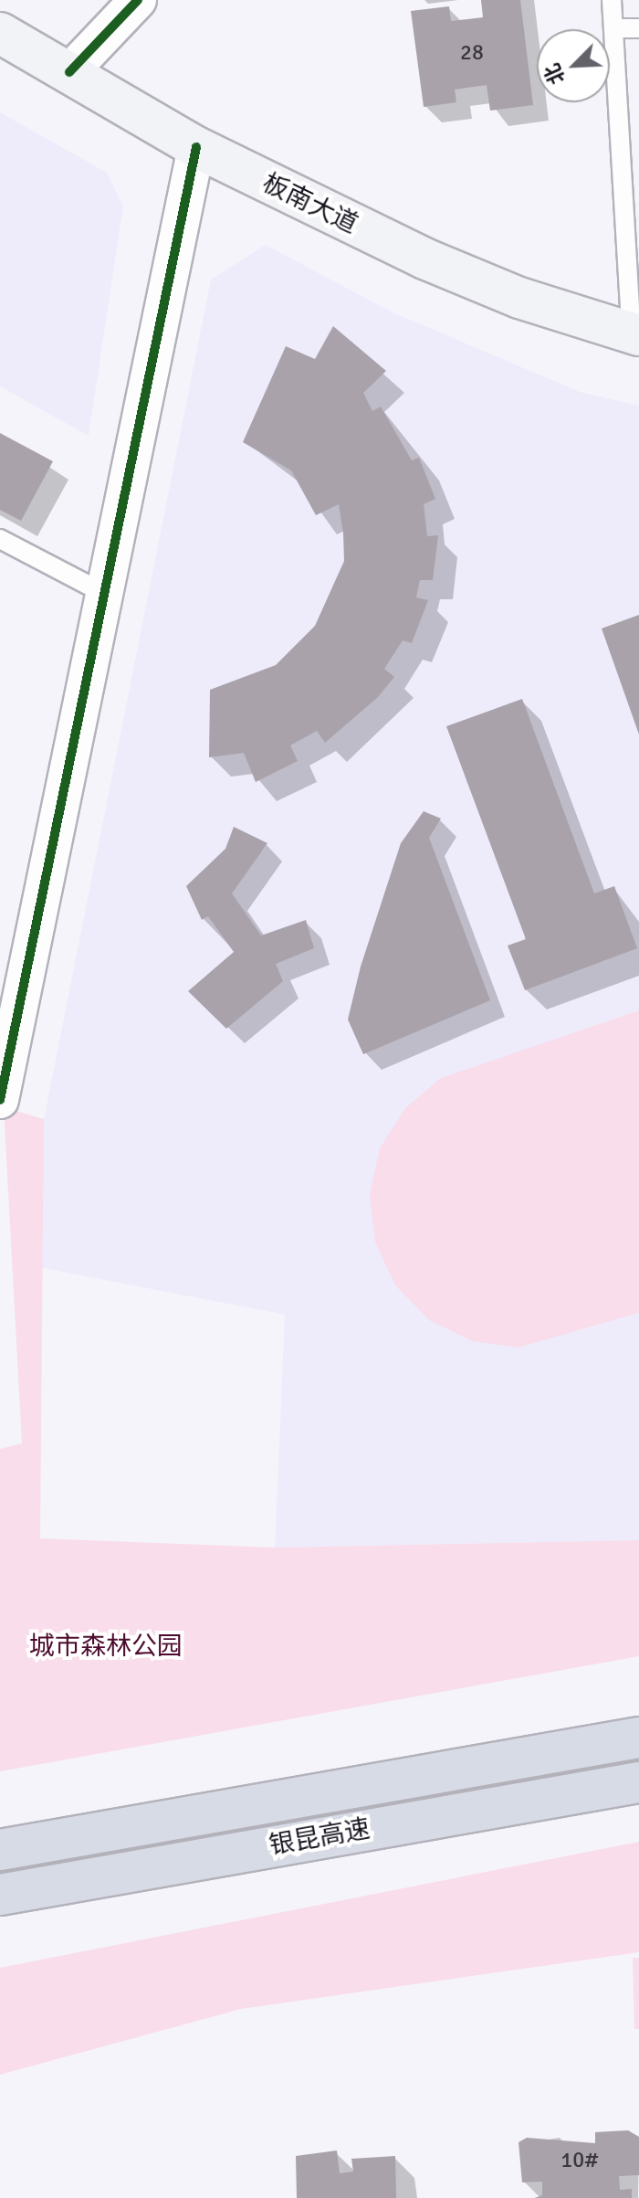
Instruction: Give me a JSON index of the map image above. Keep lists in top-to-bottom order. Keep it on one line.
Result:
{"streets":{"highway":["银昆高速"],"main road":["板南大道"]},"parks":["城市森林公园"],"house_numbers":["28","10#"],"north":"bottom left"}
